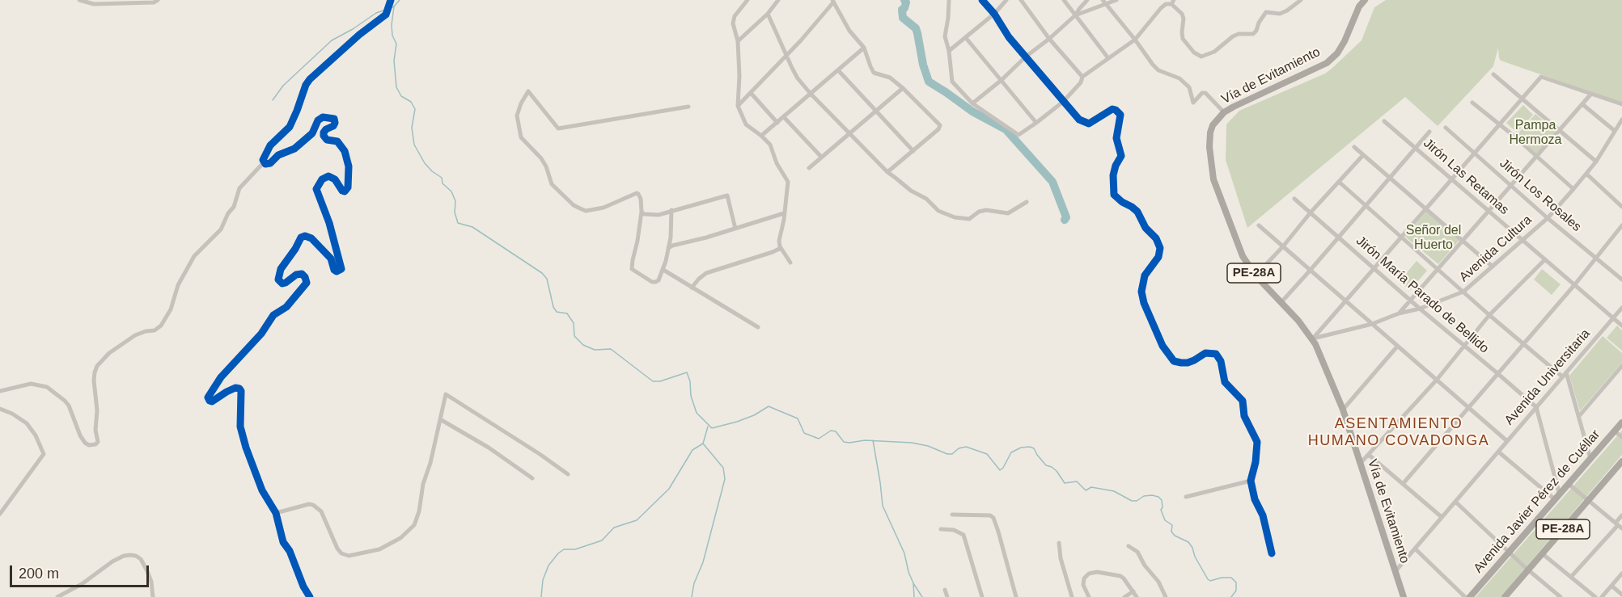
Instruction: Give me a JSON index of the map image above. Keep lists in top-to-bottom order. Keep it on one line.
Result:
{"streets":{"highway":["Vía de Evitamiento","PE-28A","Avenida Javier Pérez de Cuéllar"],"street":["Jirón Las Retamas","Jirón Los Rosales","Avenida Cultura","Jirón María Parado de Bellido","Avenida Universitaria"]},"crossings":[["Vía de Evitamiento","Avenida Cultura"],["Vía de Evitamiento","Avenida Universitaria"],["Jirón Las Retamas","Avenida Cultura"],["Jirón Las Retamas","Avenida Universitaria"],["Jirón Los Rosales","Avenida Cultura"],["Avenida Cultura","Jirón María Parado de Bellido"],["Jirón María Parado de Bellido","Avenida Universitaria"]],"districts":["ASENTAMIENTO HUMANO COVADONGA"],"parks":["Pampa Hermoza","Señor del Huerto"],"scale_bar":"200 m"}
